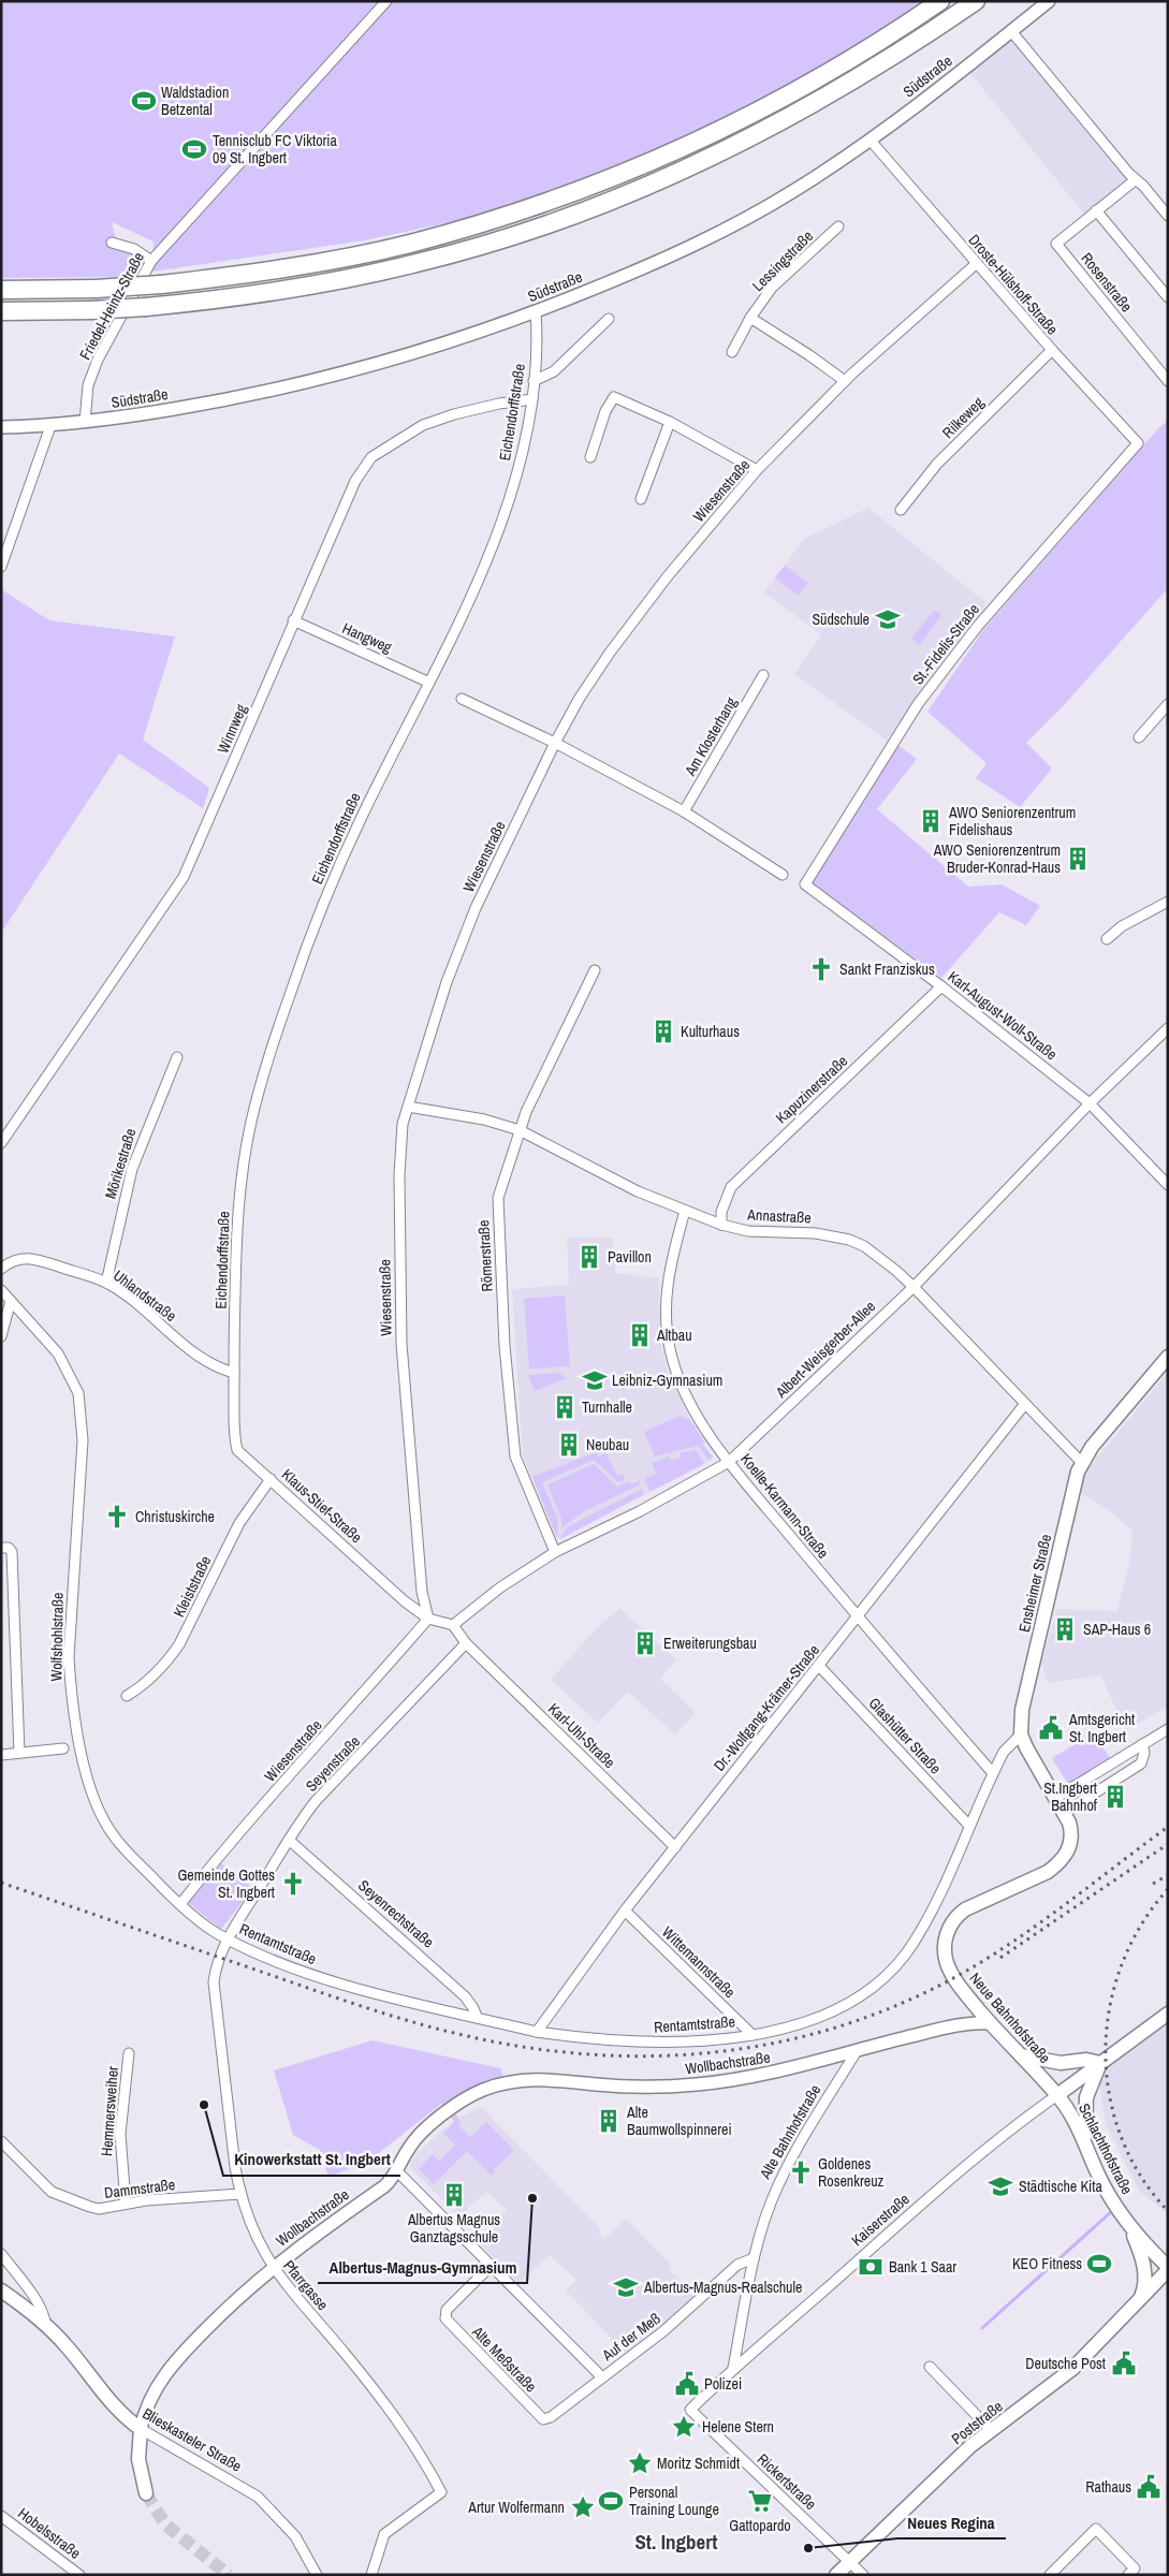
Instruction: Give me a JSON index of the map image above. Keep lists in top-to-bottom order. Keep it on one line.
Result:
{"streets":{"main road":["Ensheimer Straße","Neue Bahnhofstraße","Wollbachstraße","Schlachthofstraße","Kaiserstraße","Poststraße","Blieskasteler Straße"],"street":["Südstraße","Lessingstraße","Rosenstraße","Droste-Hülshoff-Straße","Friedel-Heintz-Straße","Eichendorffstraße","Rilkeweg","Wiesenstraße","Hangweg","St.-Fidelis-Straße","Winnweg","Am Klosterhang","Karl-August-Woll-Straße","Kapuzinerstraße","Mörikestraße","Annastraße","Römerstraße","Uhlandstraße","Albert-Weisgerber-Allee","Klaus-Stief-Straße","Koelle-Karmann-Straße","Kleiststraße","Wolfshohlstraße","Dr.-Wolfgang-Krämer-Straße","Karl-Uhl-Straße","Glashütter Straße","Seyenstraße","Seyenrechstraße","Rentamtstraße","Wittemannstraße","Hemmersweiher","Alte Bahnhofstraße","Dammstraße","Pfarrgasse","Auf der Meß","Alte Meßstraße","Rickertstraße","Hobelsstraße"]},"crossings":[["Südstraße","Droste-Hülshoff-Straße"],["Südstraße","Friedel-Heintz-Straße"],["Südstraße","Eichendorffstraße"],["Droste-Hülshoff-Straße","Rilkeweg"],["Droste-Hülshoff-Straße","Wiesenstraße"],["Droste-Hülshoff-Straße","St.-Fidelis-Straße"],["Eichendorffstraße","Hangweg"],["Eichendorffstraße","Winnweg"],["Eichendorffstraße","Uhlandstraße"],["Eichendorffstraße","Klaus-Stief-Straße"],["Wiesenstraße","Annastraße"],["Wiesenstraße","Klaus-Stief-Straße"],["Wiesenstraße","Wolfshohlstraße"],["Hangweg","Winnweg"],["St.-Fidelis-Straße","Karl-August-Woll-Straße"],["Karl-August-Woll-Straße","Kapuzinerstraße"],["Karl-August-Woll-Straße","Albert-Weisgerber-Allee"],["Kapuzinerstraße","Annastraße"],["Mörikestraße","Uhlandstraße"],["Annastraße","Römerstraße"],["Annastraße","Albert-Weisgerber-Allee"],["Annastraße","Koelle-Karmann-Straße"],["Annastraße","Ensheimer Straße"],["Annastraße","Dr.-Wolfgang-Krämer-Straße"],["Römerstraße","Albert-Weisgerber-Allee"],["Albert-Weisgerber-Allee","Koelle-Karmann-Straße"],["Klaus-Stief-Straße","Kleiststraße"],["Koelle-Karmann-Straße","Dr.-Wolfgang-Krämer-Straße"],["Koelle-Karmann-Straße","Rentamtstraße"],["Ensheimer Straße","Rentamtstraße"],["Wolfshohlstraße","Seyenstraße"],["Wolfshohlstraße","Rentamtstraße"],["Wolfshohlstraße","Pfarrgasse"],["Dr.-Wolfgang-Krämer-Straße","Karl-Uhl-Straße"],["Dr.-Wolfgang-Krämer-Straße","Glashütter Straße"],["Dr.-Wolfgang-Krämer-Straße","Rentamtstraße"],["Dr.-Wolfgang-Krämer-Straße","Wittemannstraße"],["Karl-Uhl-Straße","Seyenstraße"],["Glashütter Straße","Rentamtstraße"],["Seyenstraße","Seyenrechstraße"],["Seyenstraße","Rentamtstraße"],["Seyenstraße","Pfarrgasse"],["Seyenrechstraße","Rentamtstraße"],["Rentamtstraße","Wittemannstraße"],["Rentamtstraße","Pfarrgasse"],["Neue Bahnhofstraße","Schlachthofstraße"],["Neue Bahnhofstraße","Kaiserstraße"],["Wollbachstraße","Alte Bahnhofstraße"],["Wollbachstraße","Pfarrgasse"],["Wollbachstraße","Blieskasteler Straße"],["Hemmersweiher","Dammstraße"],["Alte Bahnhofstraße","Kaiserstraße"],["Alte Bahnhofstraße","Auf der Meß"],["Schlachthofstraße","Kaiserstraße"],["Schlachthofstraße","Poststraße"],["Dammstraße","Pfarrgasse"],["Kaiserstraße","Rickertstraße"],["Auf der Meß","Alte Meßstraße"],["Poststraße","Rickertstraße"]],"districts":["St. Ingbert"],"places":{"sports":["Waldstadion Betzental","Tennisclub FC Viktoria 09 St. Ingbert","KEO Fitness","Personal Training Lounge"],"school or university":["Südschule","Leibniz-Gymnasium","Städtische Kita","Albertus-Magnus-Realschule"],"building":["AWO Seniorenzentrum Fidelishaus","AWO Seniorenzentrum Bruder-Konrad-Haus","Kulturhaus","Pavillon","Altbau","Turnhalle","Neubau","SAP-Haus 6","Erweiterungsbau","St.Ingbert Bahnhof","Alte Baumwollspinnerei","Albertus Magnus Ganztagsschule"],"church":["Sankt Franziskus","Christuskirche","Gemeinde Gottes St. Ingbert","Goldenes Rosenkreuz"],"public building":["Amtsgericht St. Ingbert","Deutsche Post","Polizei","Rathaus"],"other":["Kinowerkstatt St. Ingbert","Albertus-Magnus-Gymnasium","Neues Regina"],"bank":["Bank 1 Saar"],"place":["Helene Stern","Moritz Schmidt","Artur Wolfermann"],"supermarket":["Gattopardo"]}}
